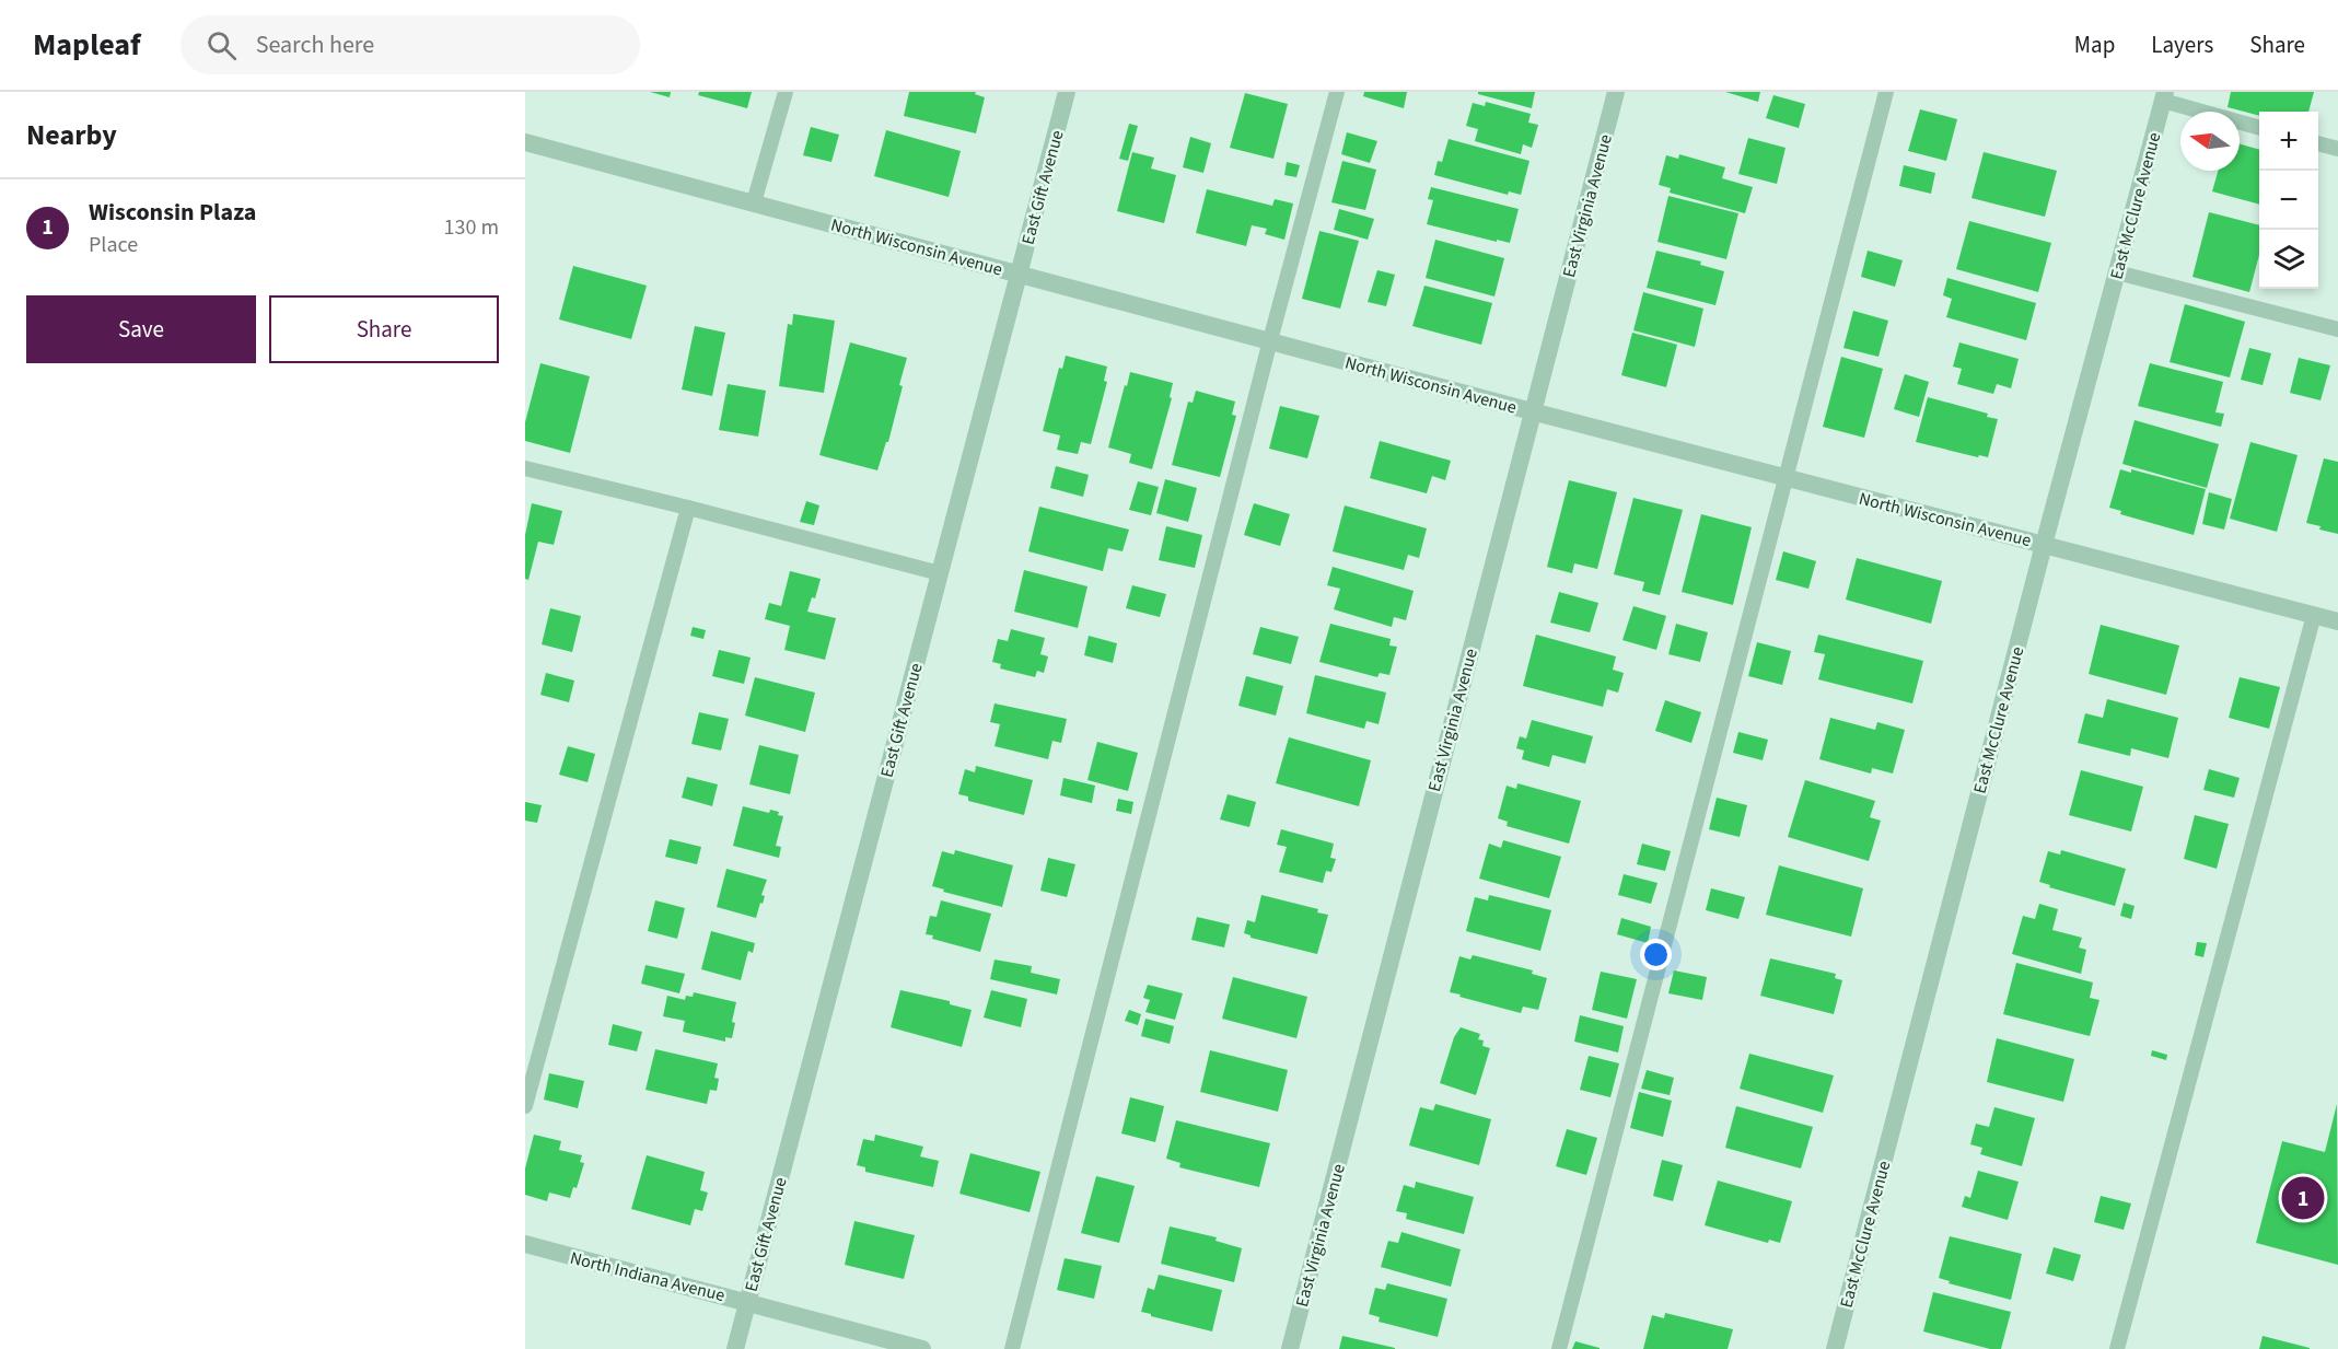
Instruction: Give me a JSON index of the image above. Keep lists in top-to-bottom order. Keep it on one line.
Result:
{"streets":{"street":["East Gift Avenue","East Virginia Avenue","East McClure Avenue","North Wisconsin Avenue","North Indiana Avenue"]},"crossings":[["East Gift Avenue","North Wisconsin Avenue"],["East Gift Avenue","North Indiana Avenue"],["East Virginia Avenue","North Wisconsin Avenue"],["East McClure Avenue","North Wisconsin Avenue"]],"north":"left","page":{"header":"Mapleaf","search":"Search here","nav":["Map","Layers","Share"],"heading":"Nearby","map_buttons":["+","−"],"list":[{"mark":"1","name":"Wisconsin Plaza","note":"Place","value":"130 m"}],"buttons":["Save","Share"],"pins":"1"}}
